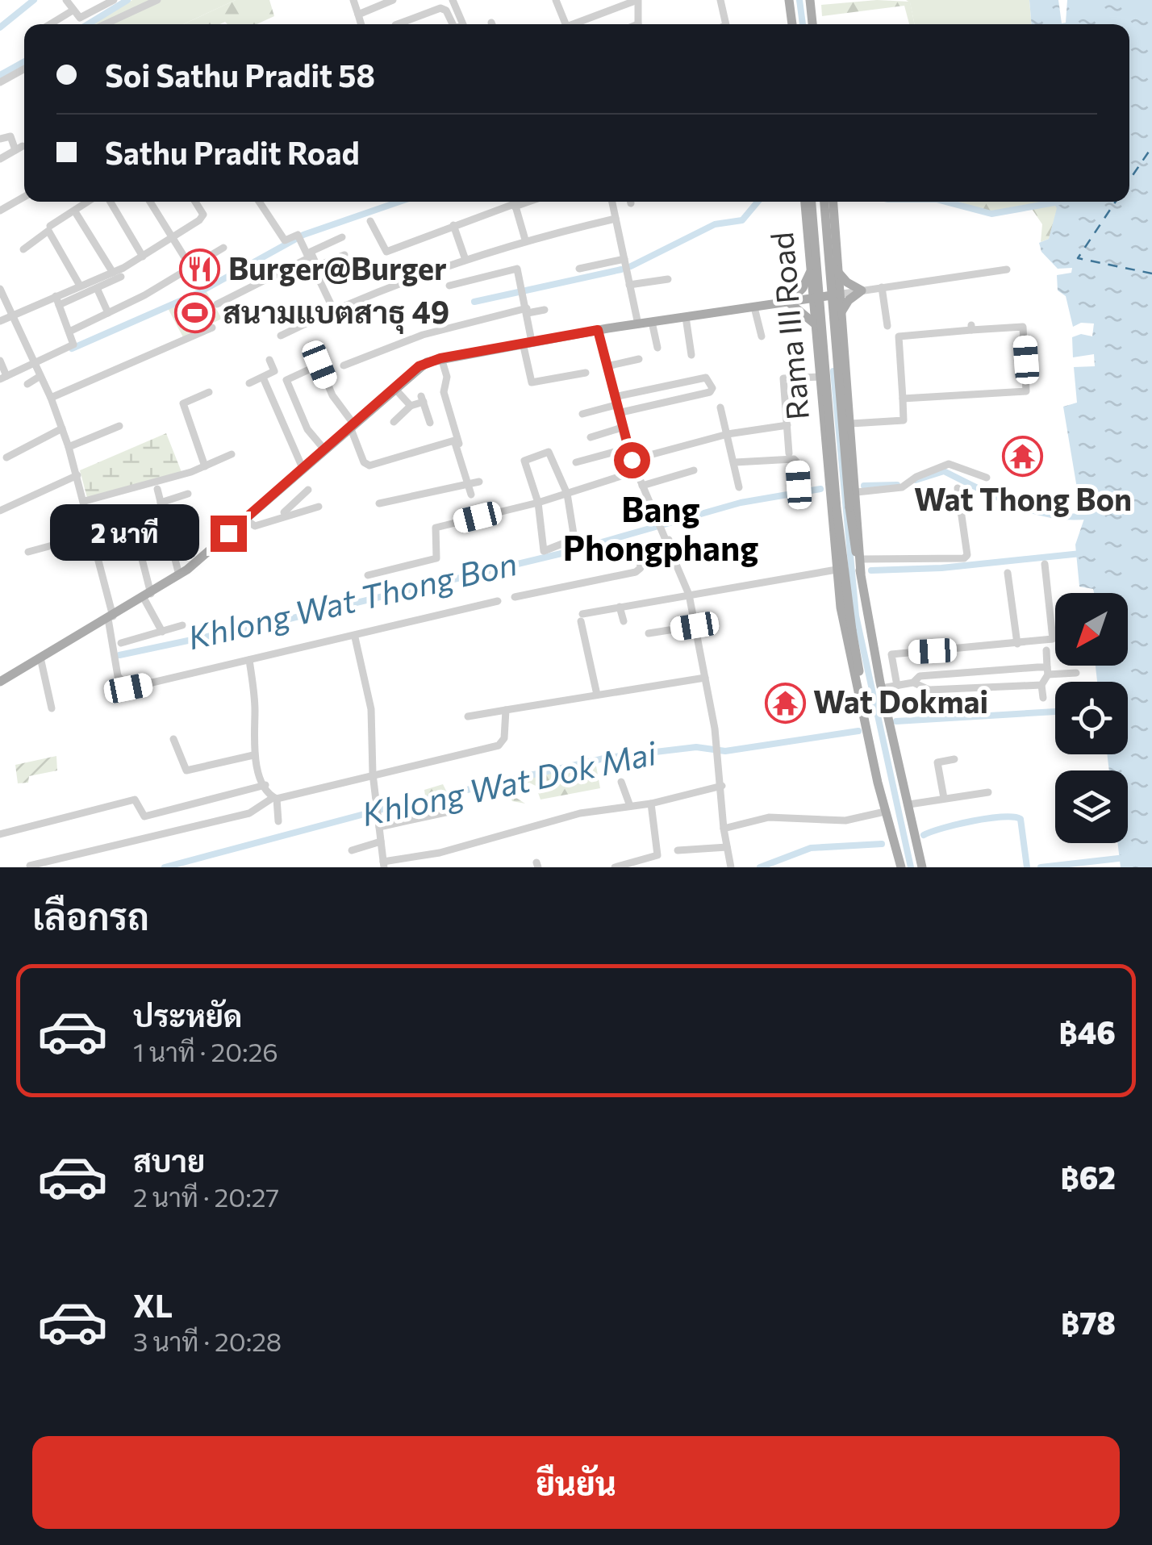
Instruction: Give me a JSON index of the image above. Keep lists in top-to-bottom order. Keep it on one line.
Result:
{"streets":{"main road":["Rama III Road"]},"districts":["Bang Phongphang"],"water":["Khlong Wat Thong Bon","Khlong Wat Dok Mai"],"places":{"restaurant":["Burger@Burger"],"sports":["สนามแบตสาธุ 49"],"temple":["Wat Thong Bon","Wat Dokmai"]},"north":"bottom left","page":{"banner":["Soi Sathu Pradit 58","Sathu Pradit Road"],"bubble":"2 นาที","heading":"เลือกรถ","list":[{"name":"ประหยัด","note":"1 นาที · 20:26","value":"฿46"},{"name":"สบาย","note":"2 นาที · 20:27","value":"฿62"},{"name":"XL","note":"3 นาที · 20:28","value":"฿78"}],"buttons":"ยืนยัน"}}
